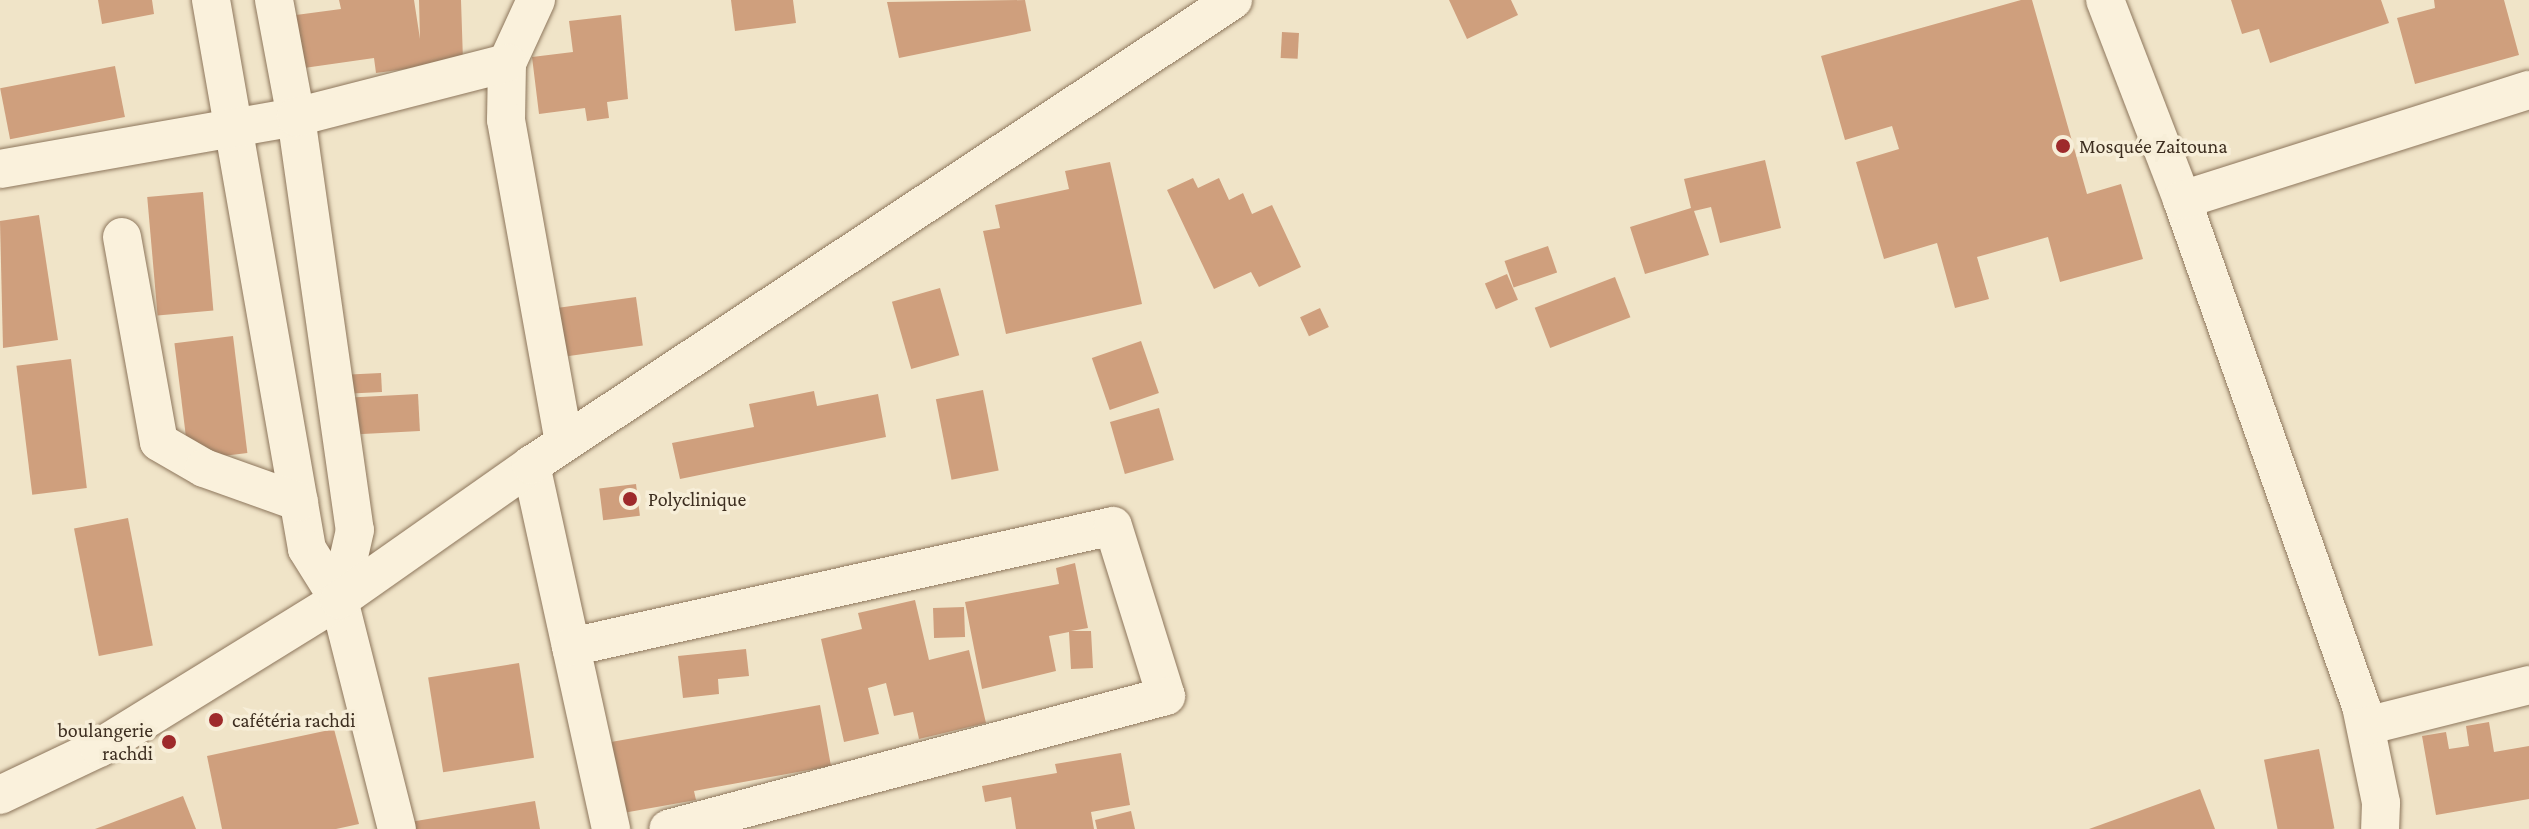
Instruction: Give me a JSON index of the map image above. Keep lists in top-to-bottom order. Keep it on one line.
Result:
{"places":["Mosquée Zaitouna","Polyclinique","cafétéria rachdi","boulangerie rachdi"]}
